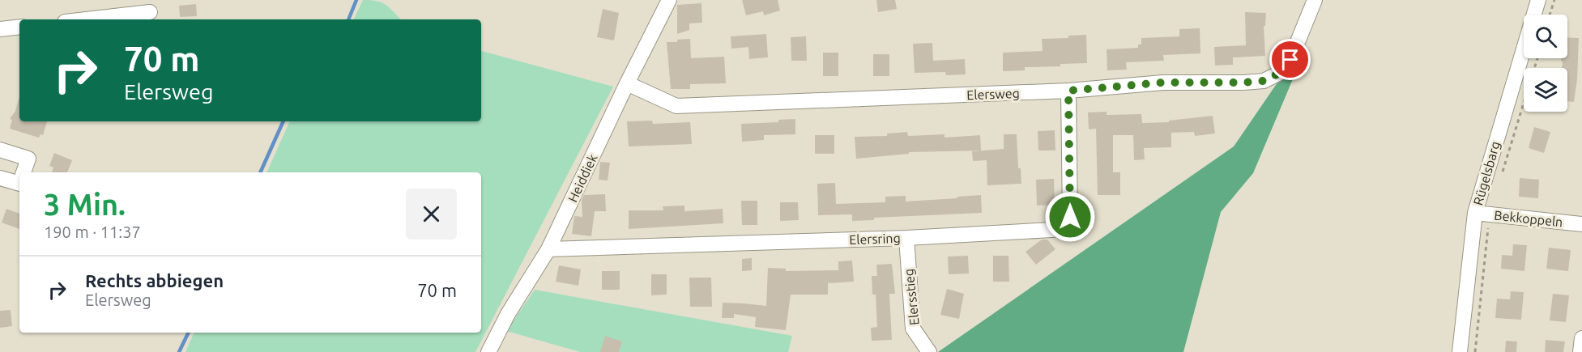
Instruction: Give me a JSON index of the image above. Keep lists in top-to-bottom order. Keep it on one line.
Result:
{"streets":{"street":["Elersweg","Rügelsbarg","Heiddiek","Bekkoppeln","Elersring","Elersstieg"]},"crossings":[["Elersweg","Heiddiek"],["Elersweg","Elersring"],["Rügelsbarg","Bekkoppeln"],["Heiddiek","Elersring"],["Elersring","Elersstieg"]],"page":{"turn":["70 m","Elersweg"],"heading":["3 Min.","190 m · 11:37"],"list":[{"name":"Rechts abbiegen","note":"Elersweg","value":"70 m"}]}}
